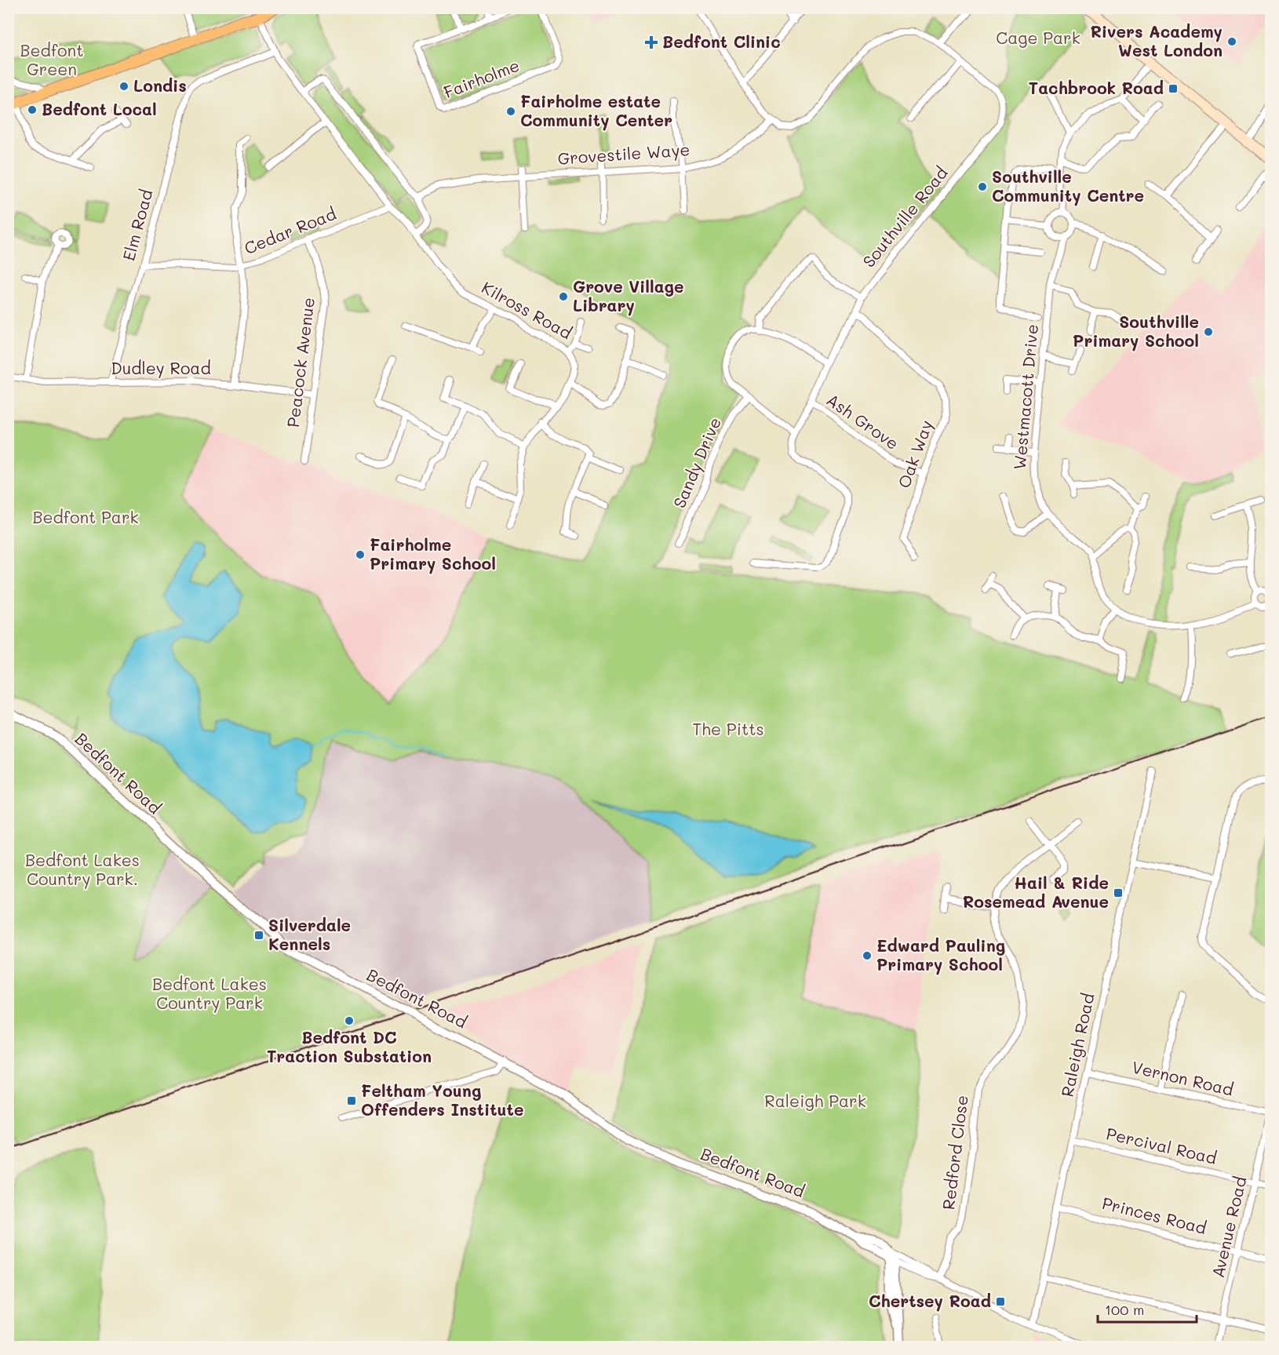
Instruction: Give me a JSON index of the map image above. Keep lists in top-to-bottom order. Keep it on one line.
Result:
{"streets":{"street":["Fairholme","Grovestile Waye","Southville Road","Elm Road","Cedar Road","Kilross Road","Peacock Avenue","Dudley Road","Westmacott Drive","Ash Grove","Oak Way","Sandy Drive","Bedfont Road","Raleigh Road","Vernon Road","Percival Road","Redford Close","Princes Road","Avenue Road"]},"crossings":[["Grovestile Waye","Southville Road"],["Southville Road","Ash Grove"],["Southville Road","Oak Way"],["Elm Road","Cedar Road"],["Elm Road","Dudley Road"],["Cedar Road","Peacock Avenue"],["Peacock Avenue","Dudley Road"],["Ash Grove","Oak Way"],["Bedfont Road","Raleigh Road"],["Bedfont Road","Redford Close"],["Raleigh Road","Vernon Road"],["Raleigh Road","Percival Road"],["Raleigh Road","Princes Road"],["Vernon Road","Avenue Road"],["Percival Road","Avenue Road"],["Princes Road","Avenue Road"]],"parks":["Cage Park","Bedfont Green","Bedfont Park","The Pitts","Bedfont Lakes Country Park.","Bedfont Lakes Country Park","Raleigh Park"],"places":{"other":["Rivers Academy West London","Londis","Bedfont Local","Fairholme estate Community Center","Southville Community Centre","Grove Village Library","Southville Primary School","Fairholme Primary School","Edward Pauling Primary School","Bedfont DC Traction Substation"],"health":["Bedfont Clinic"],"transit":["Tachbrook Road","Hail & Ride Rosemead Avenue","Silverdale Kennels","Feltham Young Offenders Institute","Chertsey Road"]},"scale_bar":"100 m"}
